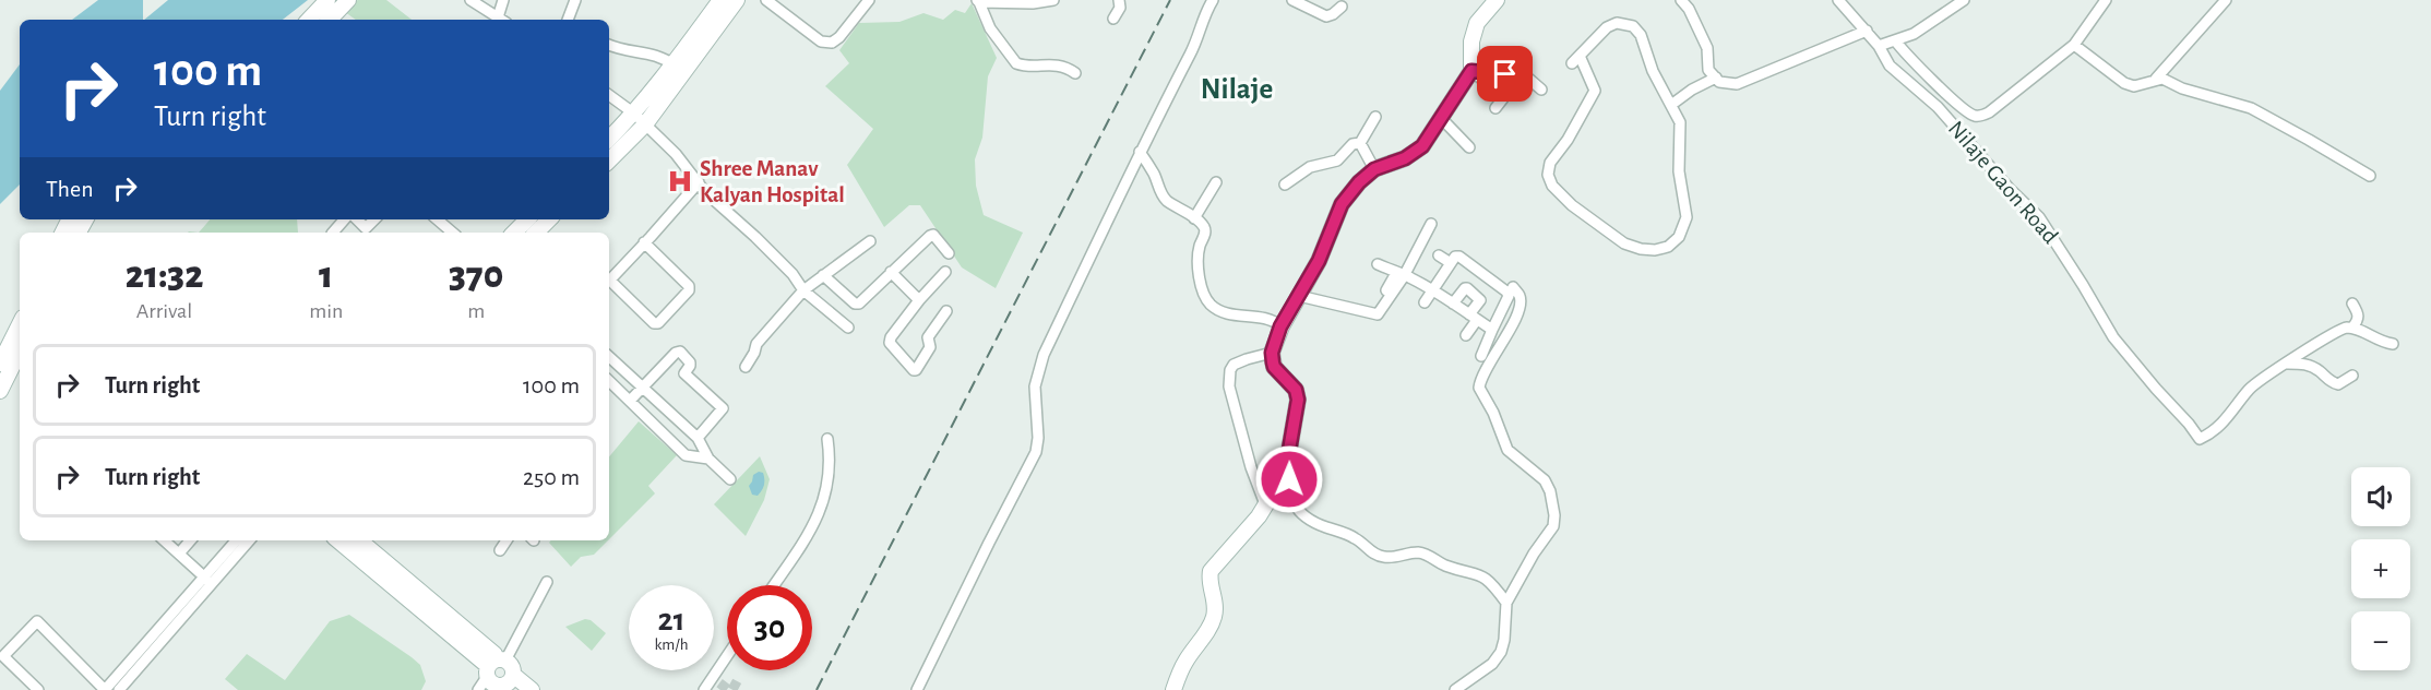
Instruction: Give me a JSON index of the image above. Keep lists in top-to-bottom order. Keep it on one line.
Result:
{"streets":{"street":["Nilaje Gaon Road"]},"districts":["Nilaje"],"places":{"hospital":["Shree Manav Kalyan Hospital"]},"page":{"turn":["100 m","Turn right"],"then":"Then","eta":["21:32","Arrival","1","min","370","m"],"list":[{"name":"Turn right","value":"100 m"},{"name":"Turn right","value":"250 m"}],"map_buttons":["+","−"],"speed":"21 km/h","limit":"30"}}
